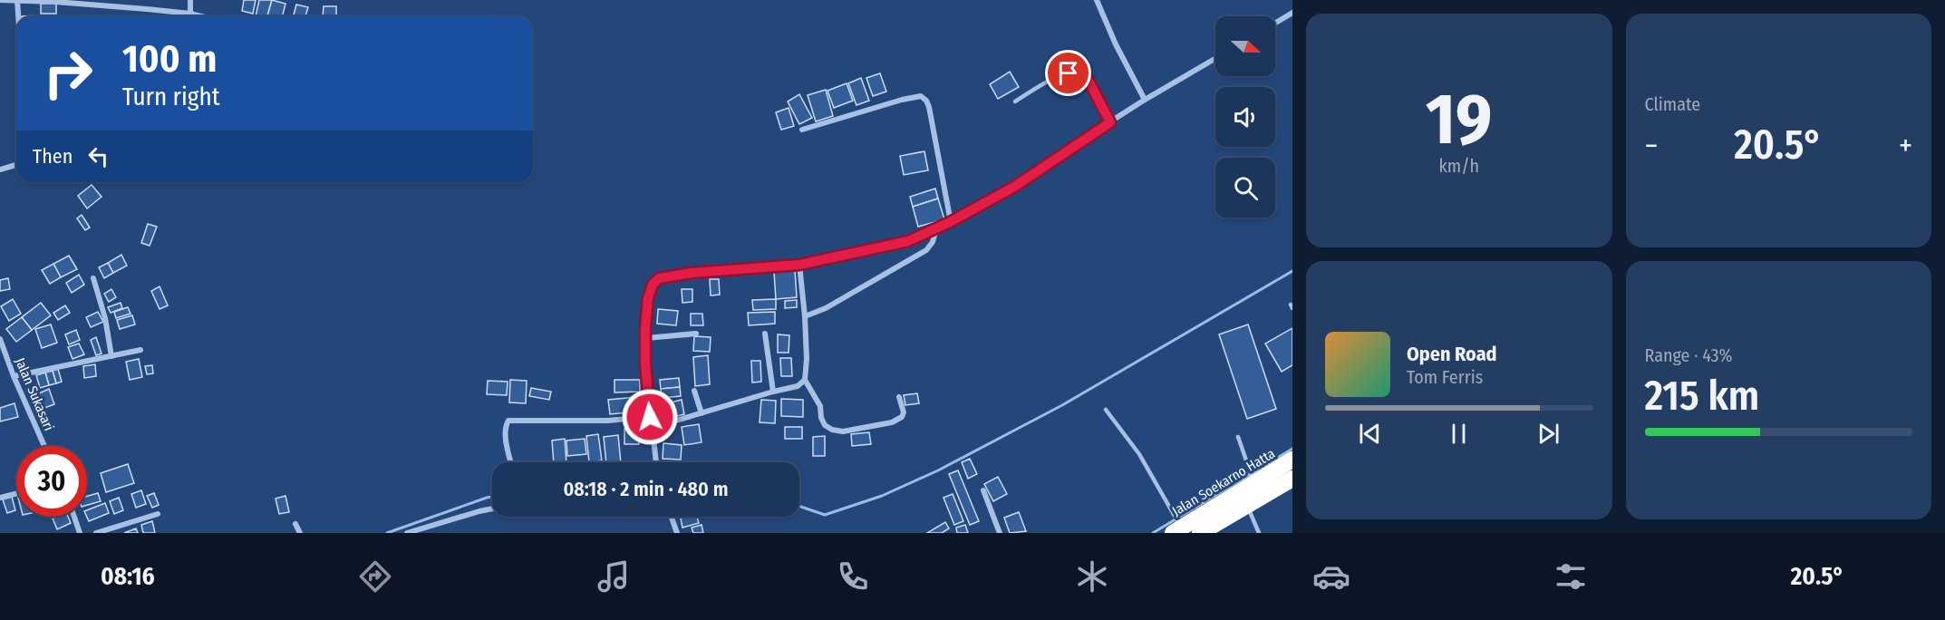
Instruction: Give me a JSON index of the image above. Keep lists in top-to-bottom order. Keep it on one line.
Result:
{"streets":{"highway":["Jalan Soekarno Hatta"],"street":["Jalan Sukasari"]},"north":"right","page":{"tile":[["19","km/h"],"Climate",["Range · 43%","215 km"]],"turn":["100 m","Turn right"],"heat":["−","20.5°","+"],"then":"Then","song":["Open Road","Tom Ferris"],"limit":"30","trip":"08:18 · 2 min · 480 m","tabs":["08:16","20.5°"]}}
